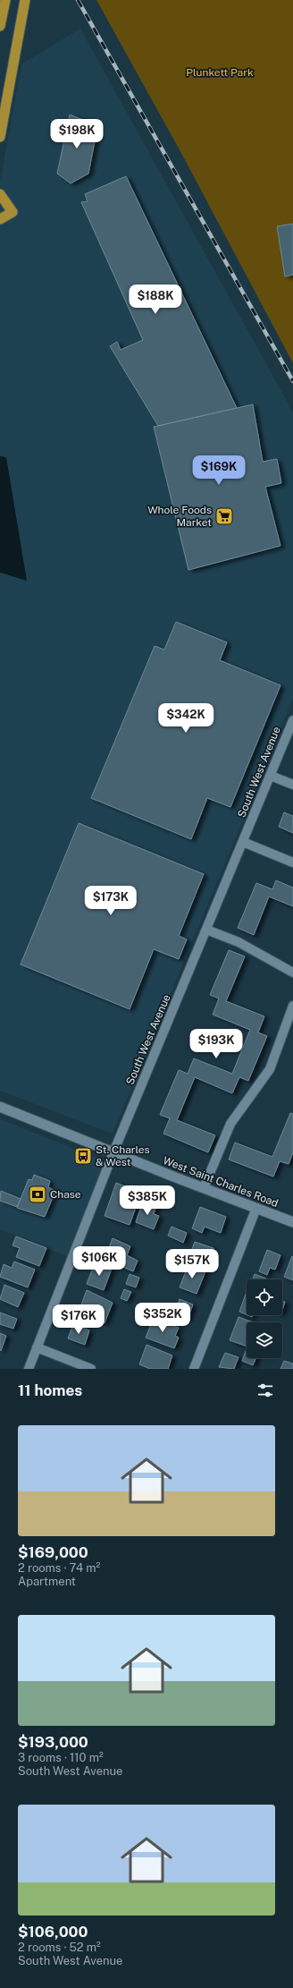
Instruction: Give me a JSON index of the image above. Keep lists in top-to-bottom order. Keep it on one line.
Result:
{"streets":{"main road":["West Saint Charles Road"],"street":["South West Avenue"]},"crossings":[["South West Avenue","West Saint Charles Road"]],"parks":["Plunkett Park"],"places":{"supermarket":["Whole Foods Market"],"bus stop":["St. Charles & West"],"bank":["Chase"]},"page":{"price":["$198K","$188K","$169K","$342K","$173K","$193K","$385K","$106K","$157K","$352K","$176K"],"heading":"11 homes","list":[{"name":"$169,000","note":"2 rooms · 74 m² · Apartment"},{"name":"$193,000","note":"3 rooms · 110 m² · South West Avenue"},{"name":"$106,000","note":"2 rooms · 52 m² · South West Avenue"}]}}
